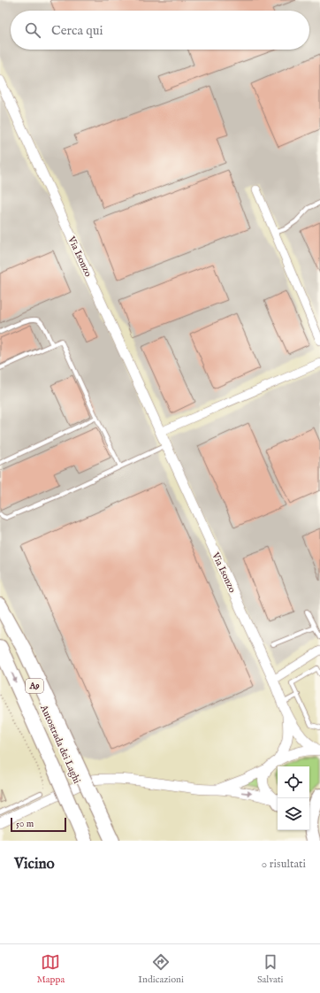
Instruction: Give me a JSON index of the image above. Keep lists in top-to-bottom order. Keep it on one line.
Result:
{"streets":{"highway":["A9","Autostrada dei Laghi"],"street":["Via Isonzo"]},"scale_bar":"50 m","page":{"search":"Cerca qui","scale":"50 m","heading":["Vicino","0 risultati"],"nav":["Mappa","Indicazioni","Salvati"]}}
